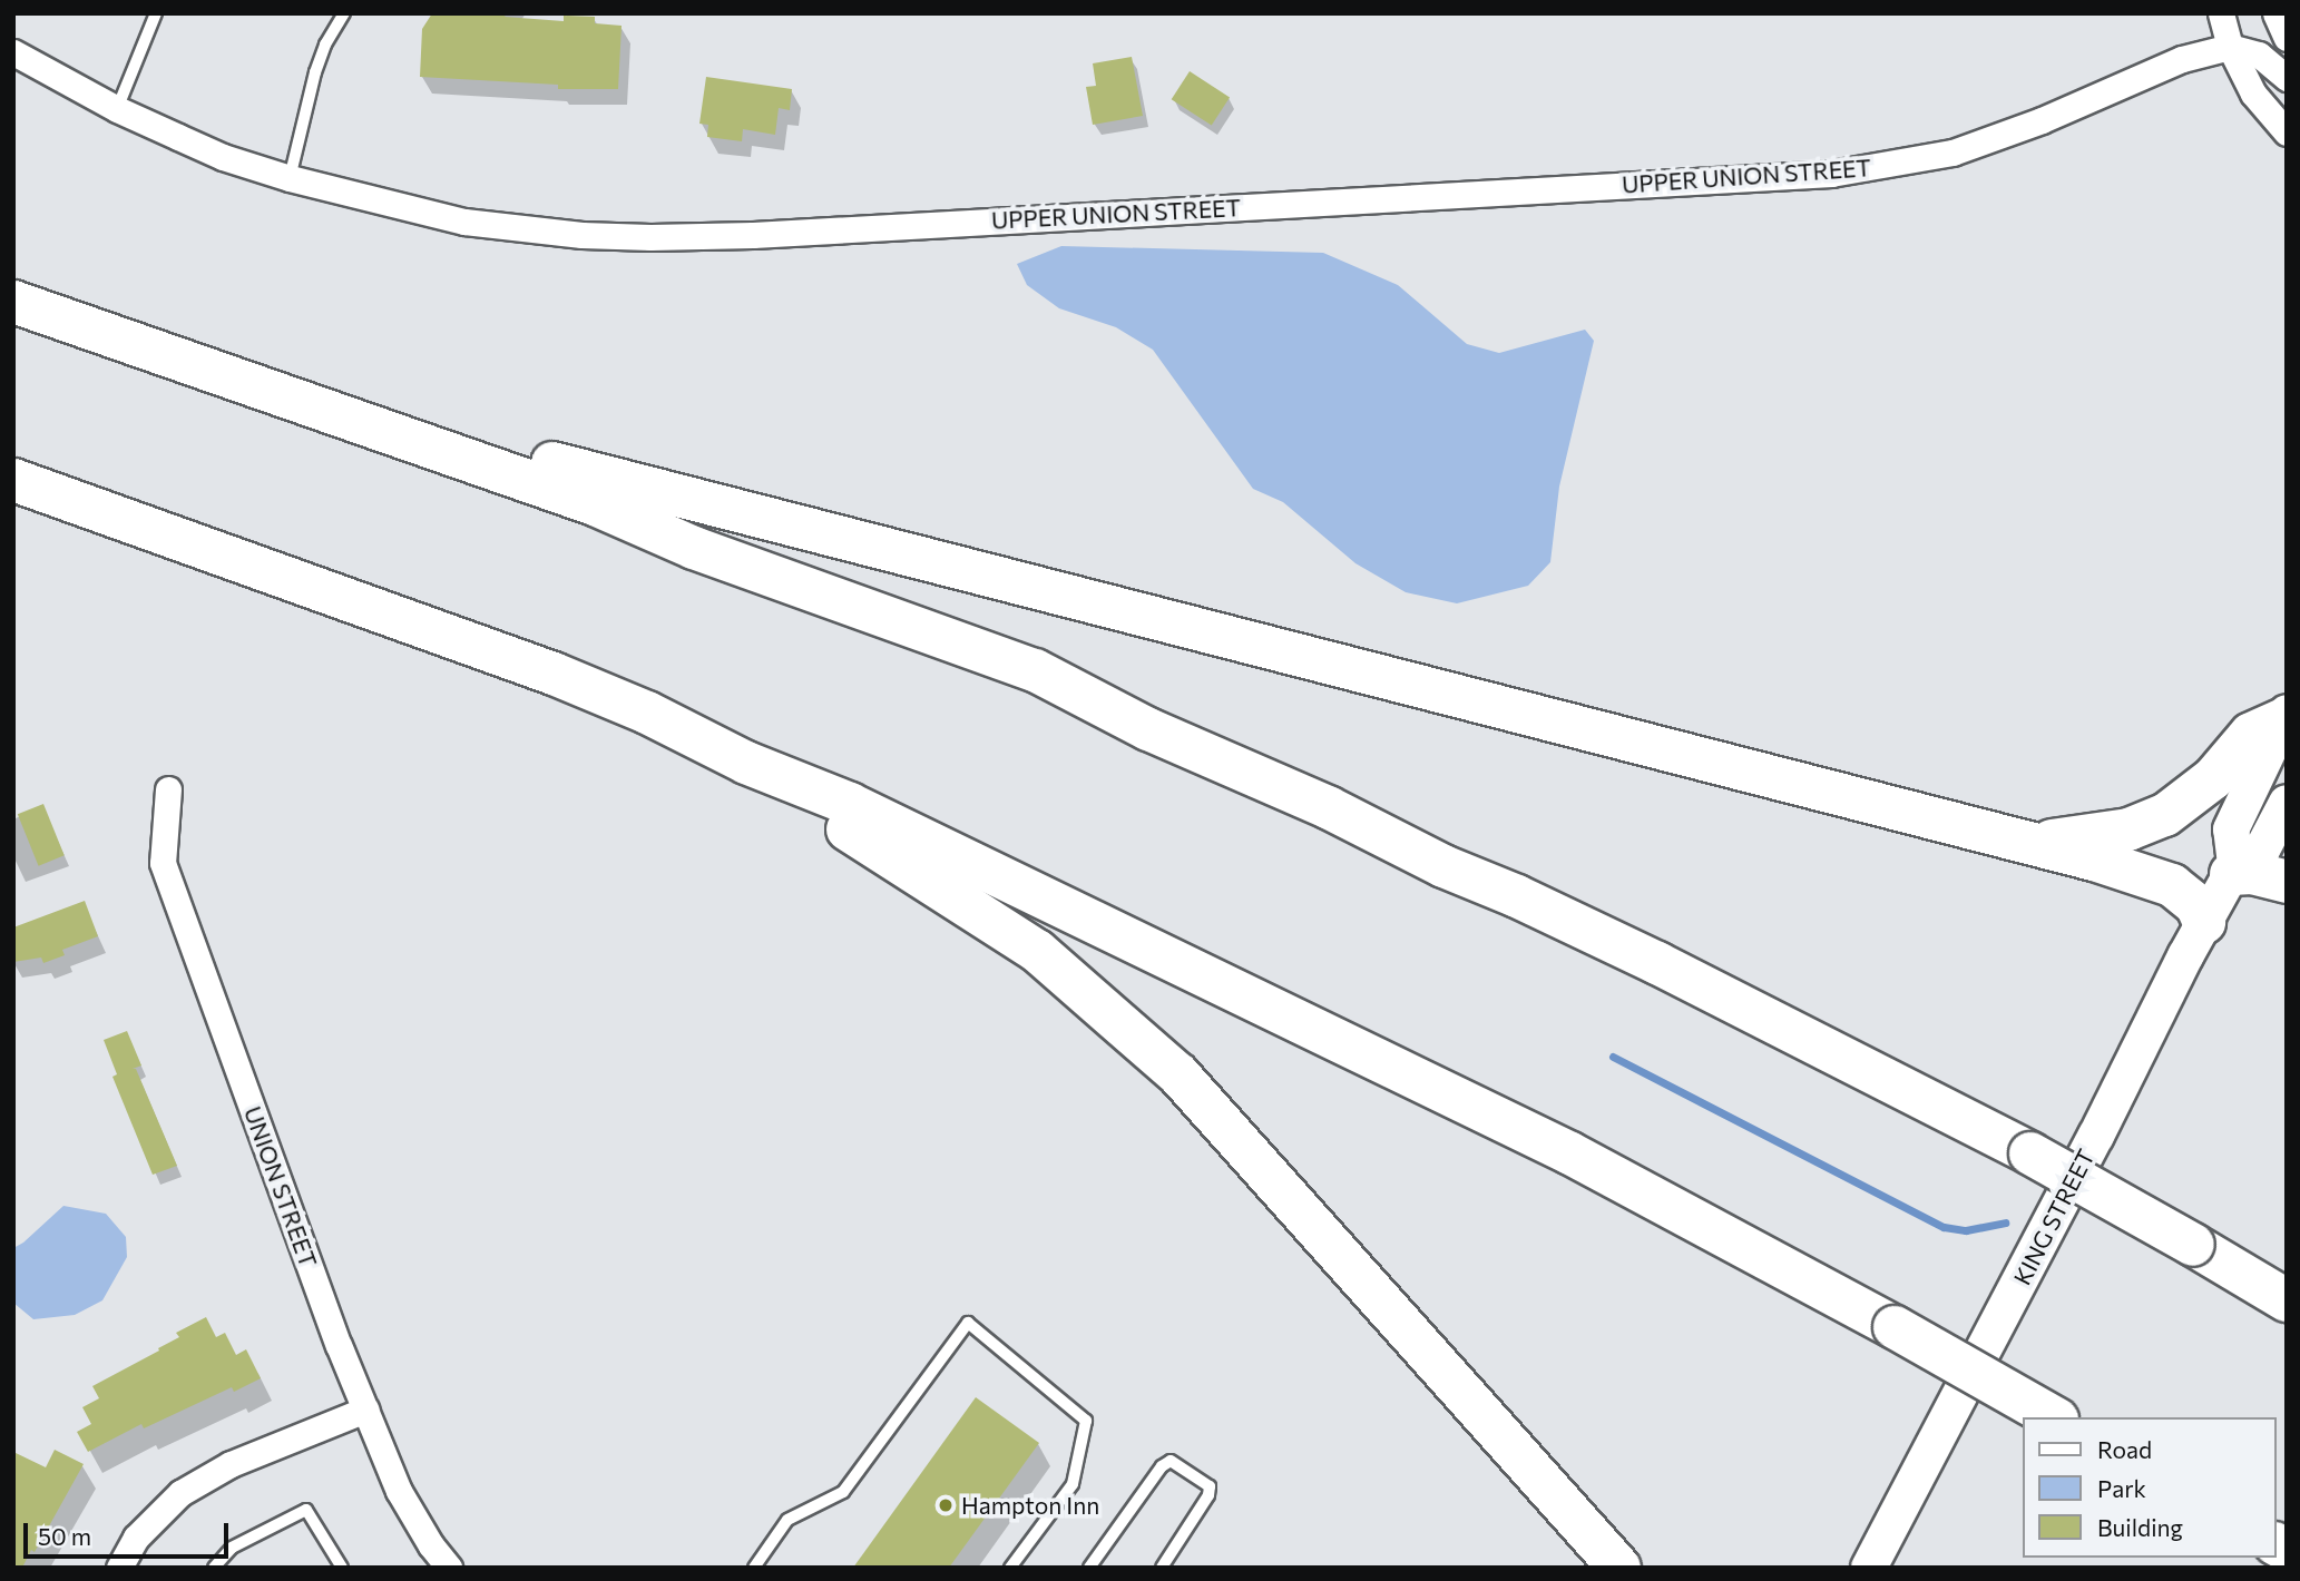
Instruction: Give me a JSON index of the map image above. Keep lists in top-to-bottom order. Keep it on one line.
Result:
{"streets":{"main road":["KING STREET"],"street":["UPPER UNION STREET","UNION STREET"]},"places":["Hampton Inn"],"legend":["Road","Park","Building"],"scale_bar":"50 m"}
